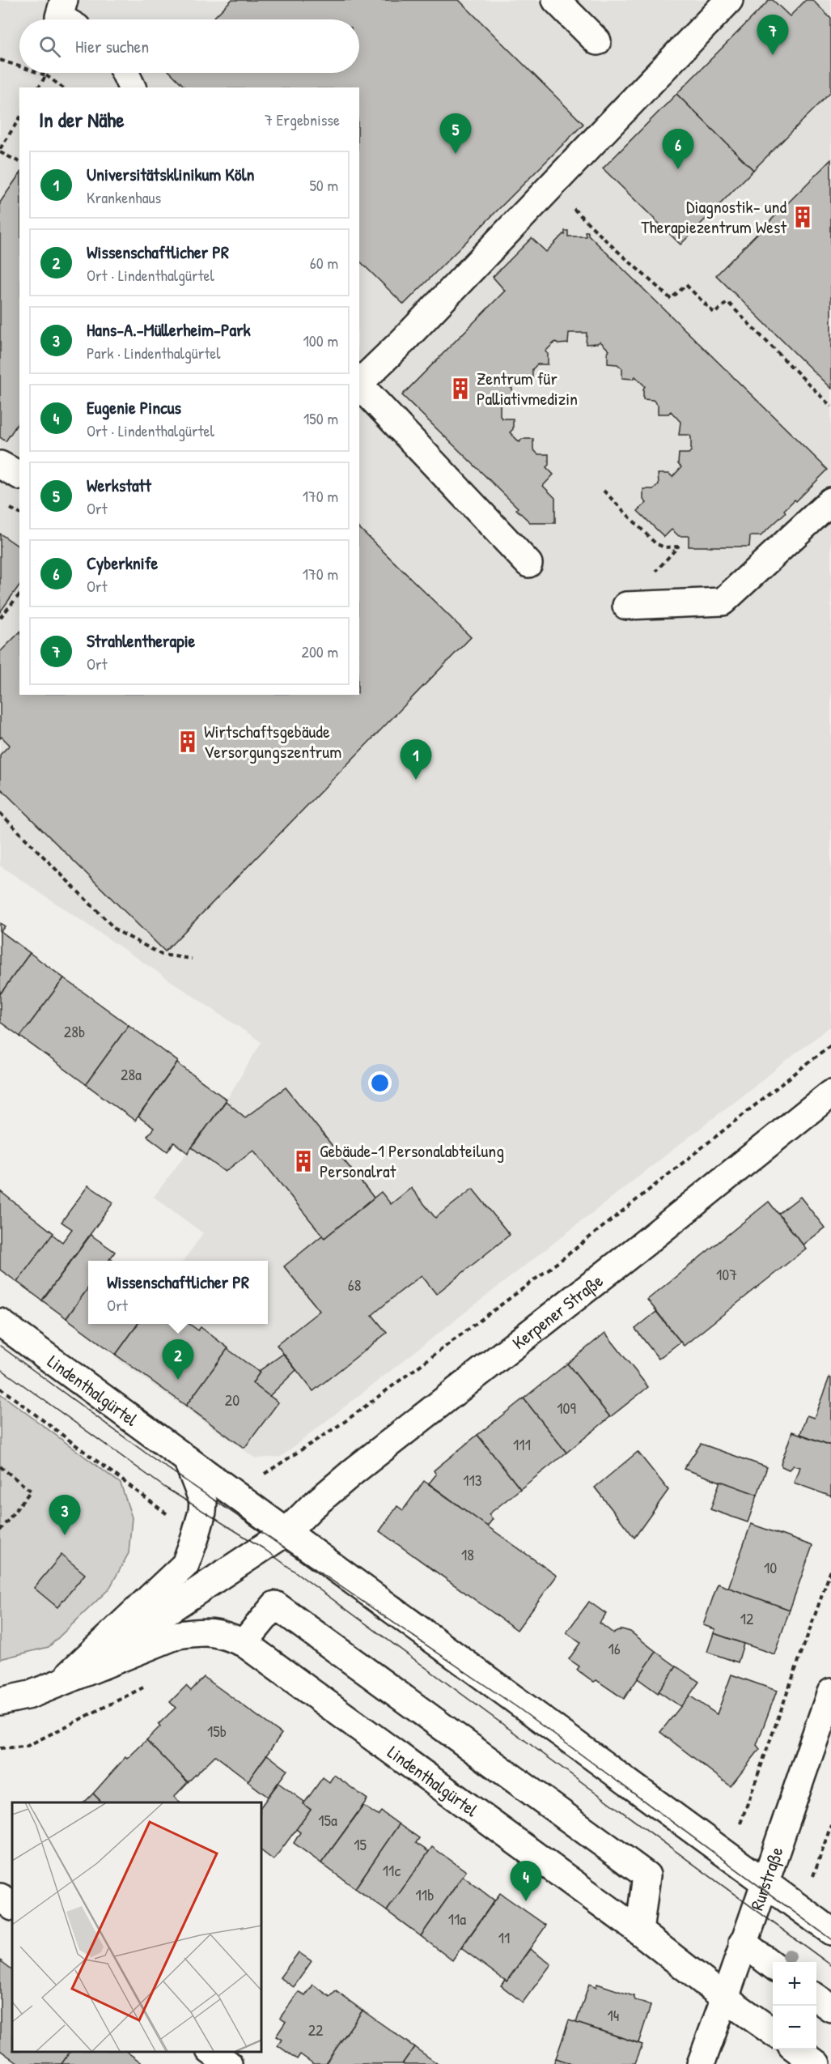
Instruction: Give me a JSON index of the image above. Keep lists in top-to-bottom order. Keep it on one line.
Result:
{"streets":{"main road":["Kerpener Straße","Lindenthalgürtel","Rurstraße"]},"crossings":[["Kerpener Straße","Lindenthalgürtel"],["Lindenthalgürtel","Rurstraße"]],"places":{"building":["Diagnostik- und Therapiezentrum West","Zentrum für Palliativmedizin","Wirtschaftsgebäude Versorgungszentrum","Gebäude-1 Personalabteilung Personalrat"]},"house_numbers":["28b","28a","107","68","20","109","111","113","18","10","12","16","15b","15a","15","11c","11b","11a","11","14","22"],"page":{"pins":["7","5","6","1","2","3","4"],"search":"Hier suchen","heading":["In der Nähe","7 Ergebnisse"],"list":[{"mark":"1","name":"Universitätsklinikum Köln","note":"Krankenhaus","value":"50 m"},{"mark":"2","name":"Wissenschaftlicher PR","note":"Ort · Lindenthalgürtel","value":"60 m"},{"mark":"3","name":"Hans-A.-Müllerheim-Park","note":"Park · Lindenthalgürtel","value":"100 m"},{"mark":"4","name":"Eugenie Pincus","note":"Ort · Lindenthalgürtel","value":"150 m"},{"mark":"5","name":"Werkstatt","note":"Ort","value":"170 m"},{"mark":"6","name":"Cyberknife","note":"Ort","value":"170 m"},{"mark":"7","name":"Strahlentherapie","note":"Ort","value":"200 m"}],"popup":["Wissenschaftlicher PR","Ort"],"map_buttons":["+","−"]}}
